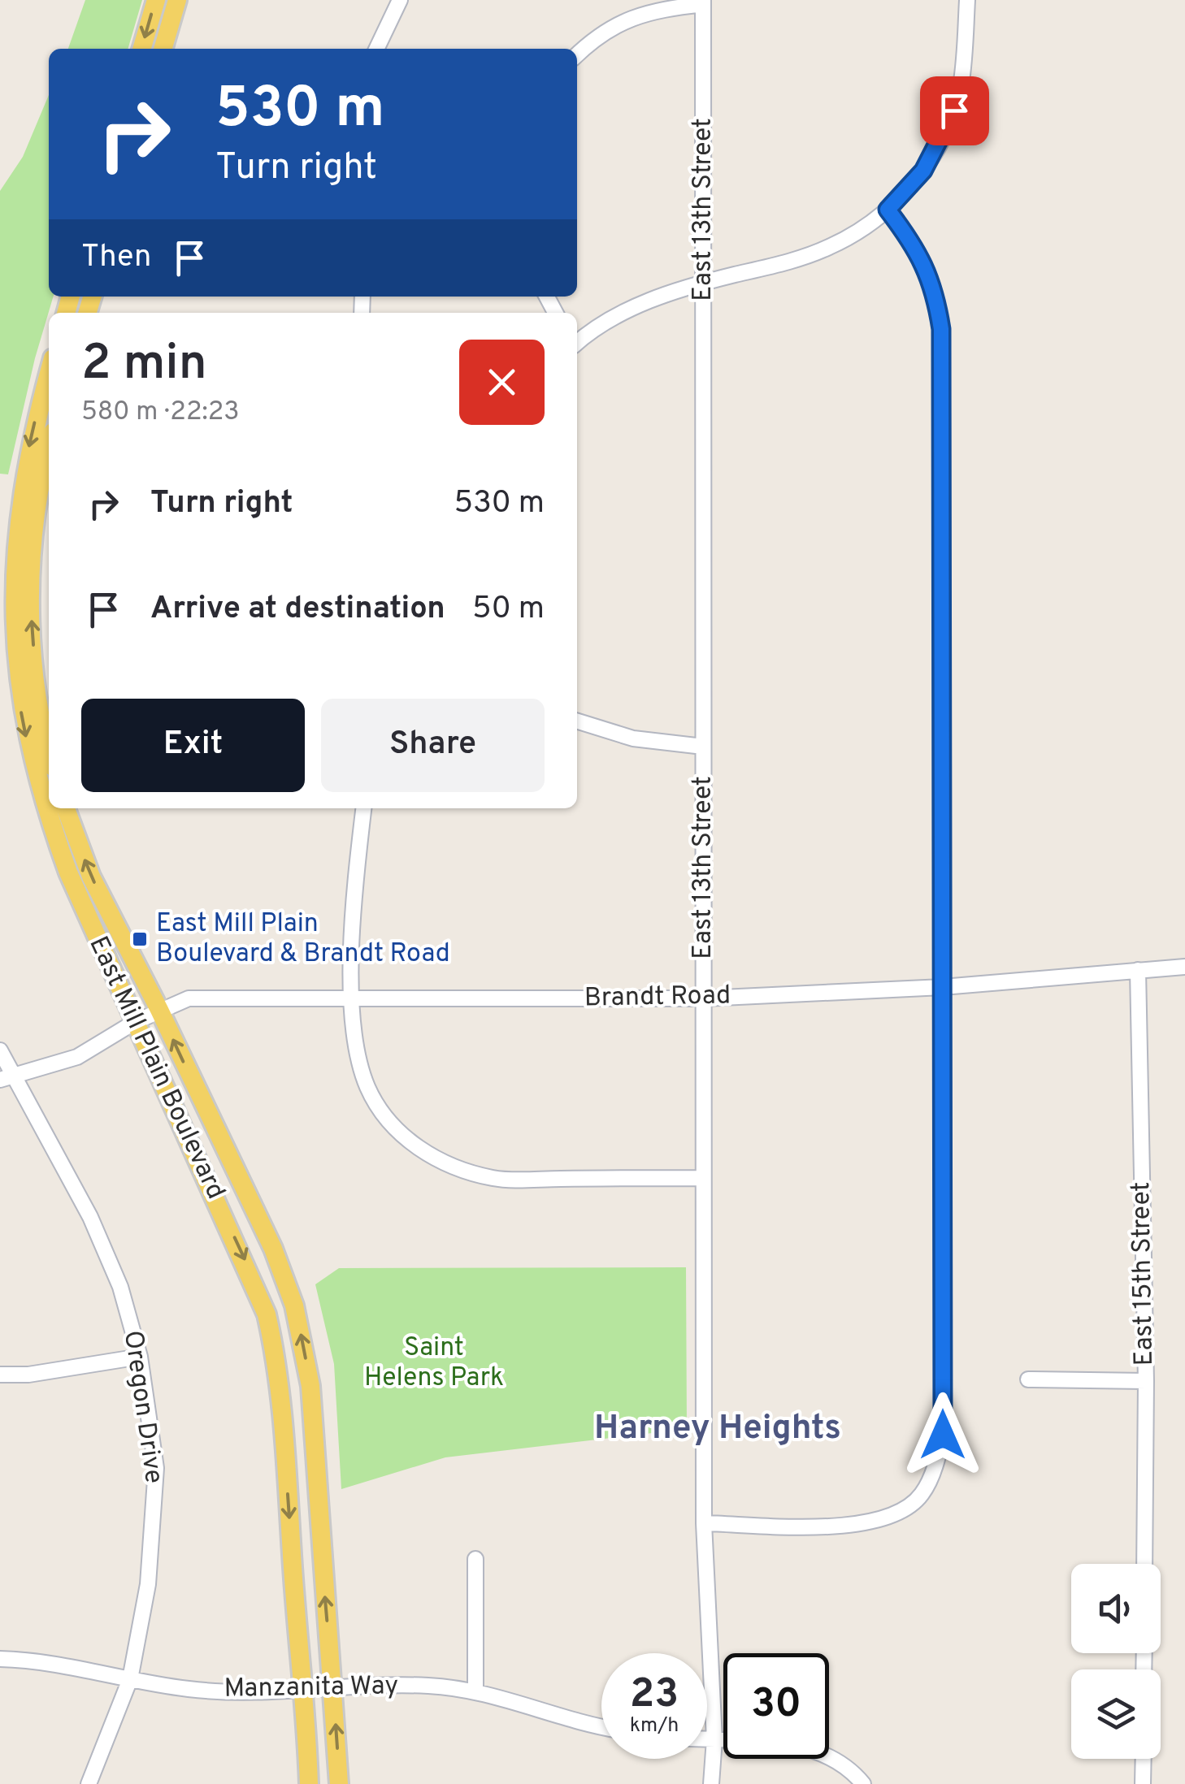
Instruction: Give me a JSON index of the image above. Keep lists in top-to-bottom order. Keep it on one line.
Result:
{"streets":{"main road":["East Mill Plain Boulevard"],"street":["East 13th Street","Brandt Road","East 15th Street","Oregon Drive","Manzanita Way"]},"crossings":[["East 13th Street","Brandt Road"],["Brandt Road","East Mill Plain Boulevard"],["Brandt Road","East 15th Street"],["Brandt Road","Oregon Drive"],["East Mill Plain Boulevard","Manzanita Way"],["Oregon Drive","Manzanita Way"]],"districts":["Harney Heights"],"parks":["Saint Helens Park"],"places":{"transit":["East Mill Plain Boulevard & Brandt Road"]},"page":{"turn":["530 m","Turn right"],"then":"Then","heading":["2 min","580 m · 22:23"],"list":[{"name":"Turn right","value":"530 m"},{"name":"Arrive at destination","value":"50 m"}],"buttons":["Exit","Share"],"speed":"23 km/h","limit":"30"}}
